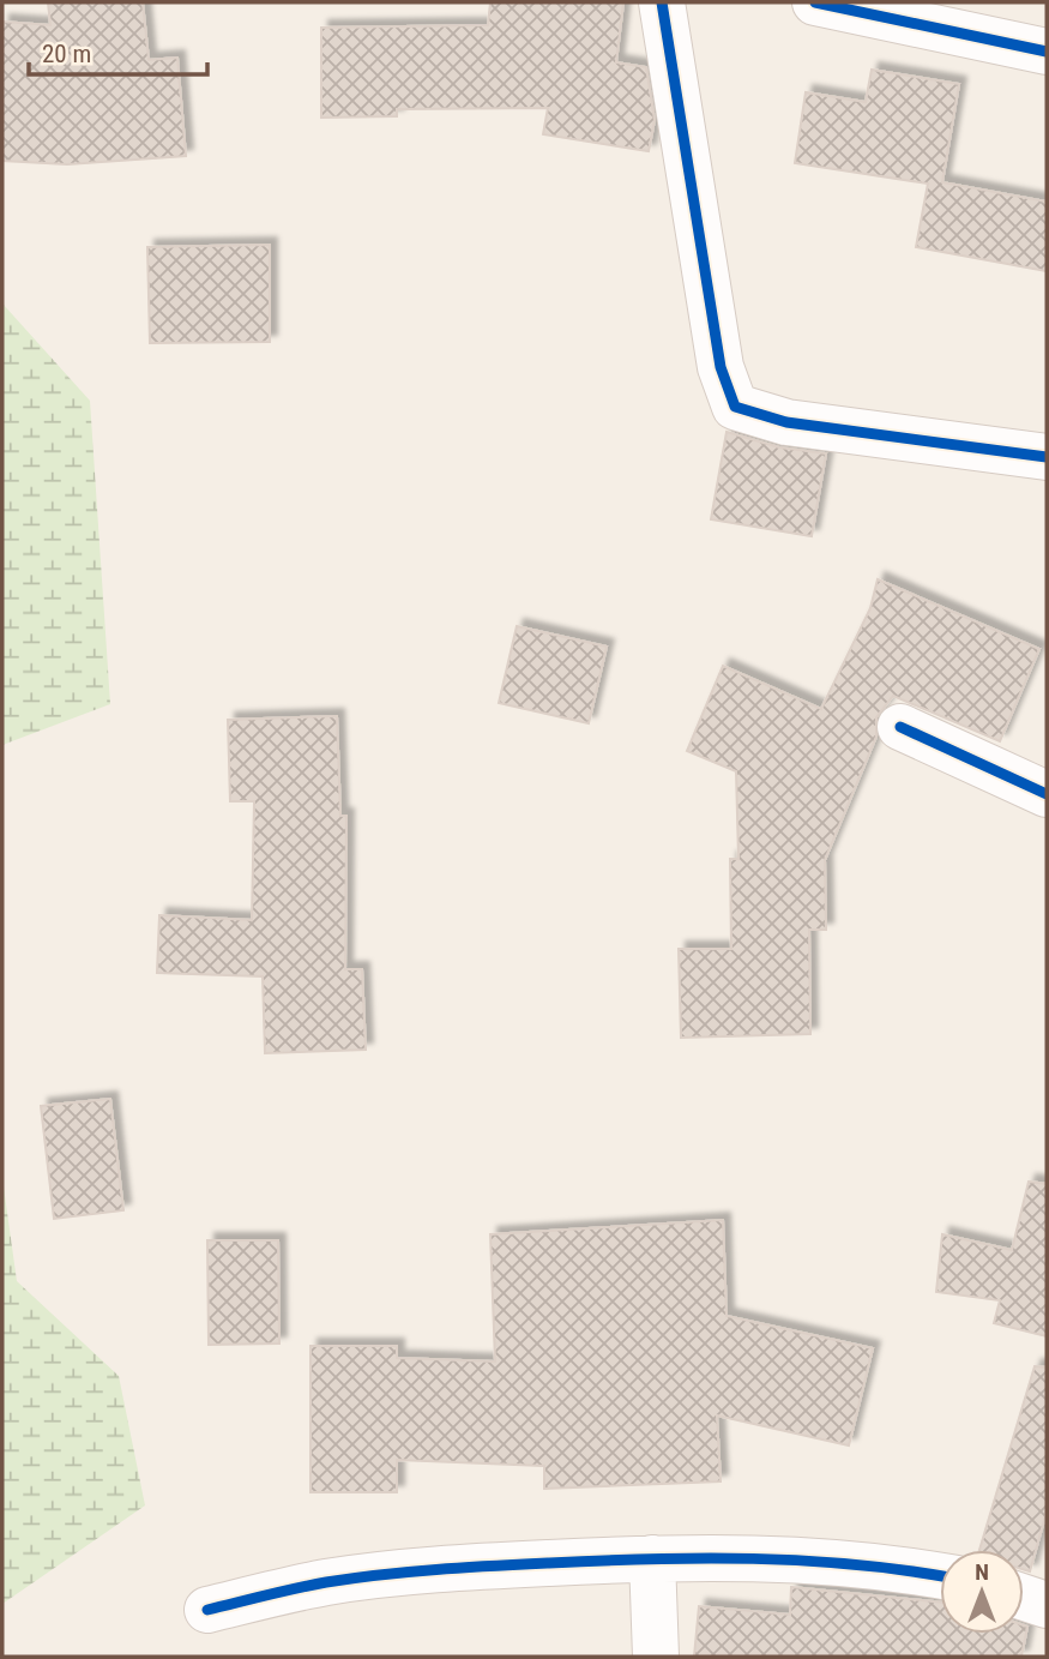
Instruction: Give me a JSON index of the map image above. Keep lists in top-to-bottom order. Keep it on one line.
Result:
{"scale_bar":"20 m","north":"top"}
